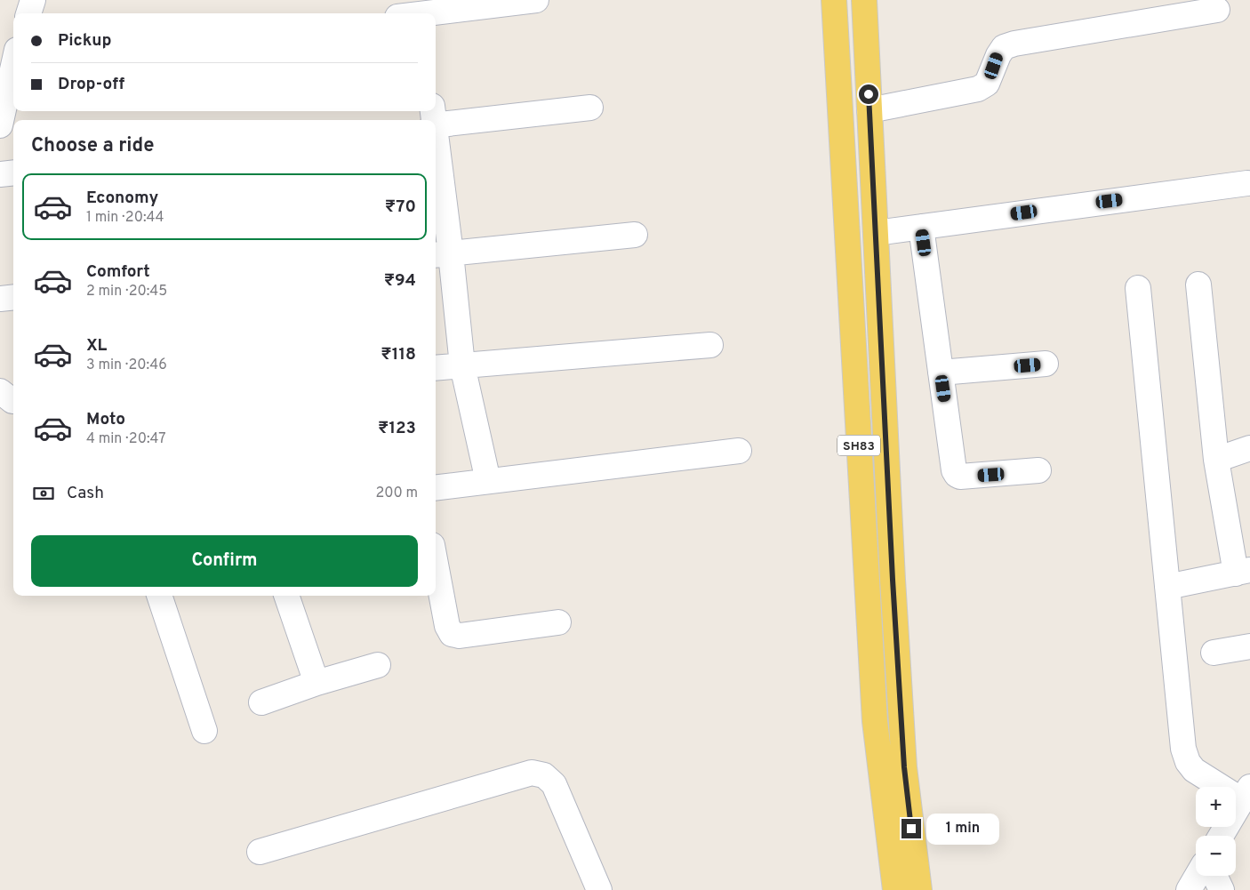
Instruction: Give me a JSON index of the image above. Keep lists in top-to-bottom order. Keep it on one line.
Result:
{"streets":{"main road":["SH83"]},"page":{"banner":["Pickup","Drop-off"],"heading":"Choose a ride","list":[{"name":"Economy","note":"1 min · 20:44","value":"₹70"},{"name":"Comfort","note":"2 min · 20:45","value":"₹94"},{"name":"XL","note":"3 min · 20:46","value":"₹118"},{"name":"Moto","note":"4 min · 20:47","value":"₹123"}],"pay":["Cash","200 m"],"buttons":"Confirm","map_buttons":["+","−"],"bubble":"1 min"}}
